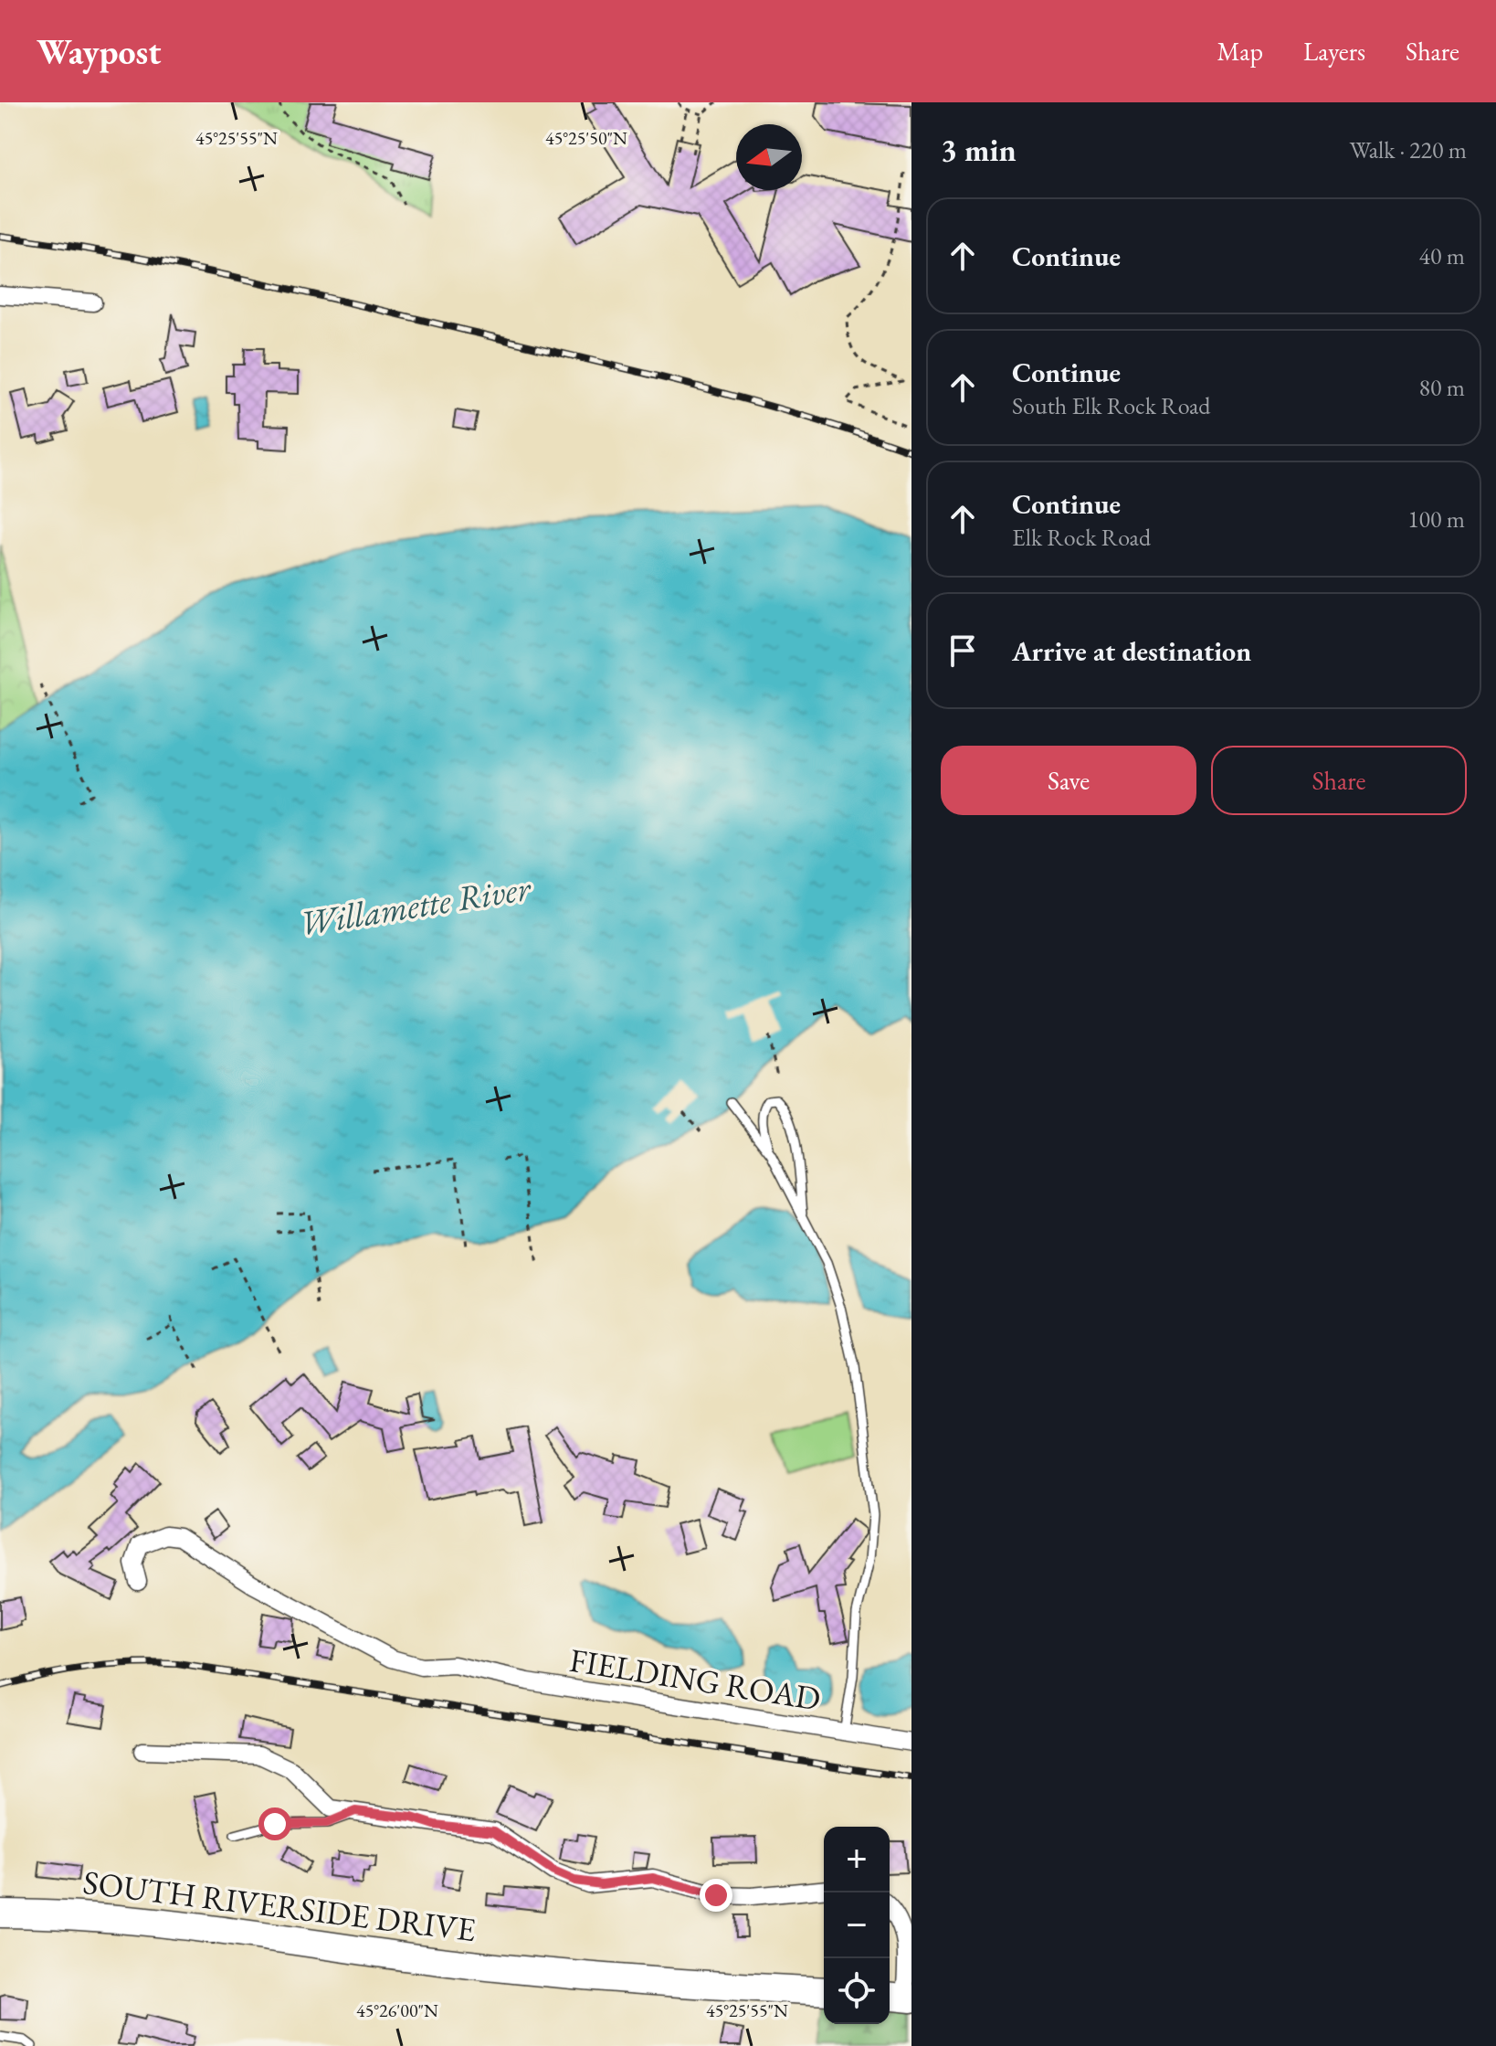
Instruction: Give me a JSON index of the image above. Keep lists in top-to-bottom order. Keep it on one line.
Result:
{"streets":{"main road":["SOUTH RIVERSIDE DRIVE"],"street":["FIELDING ROAD"]},"water":["Willamette River"],"north":"left","page":{"header":"Waypost","nav":["Map","Layers","Share"],"heading":["3 min","Walk · 220 m"],"list":[["Continue","40 m"],["Continue","South Elk Rock Road","80 m"],["Continue","Elk Rock Road","100 m"],"Arrive at destination"],"buttons":["Save","Share"],"map_buttons":["+","−"]},"coordinates":["45°25'55\"N","45°25'50\"N","45°26'00\"N"]}
